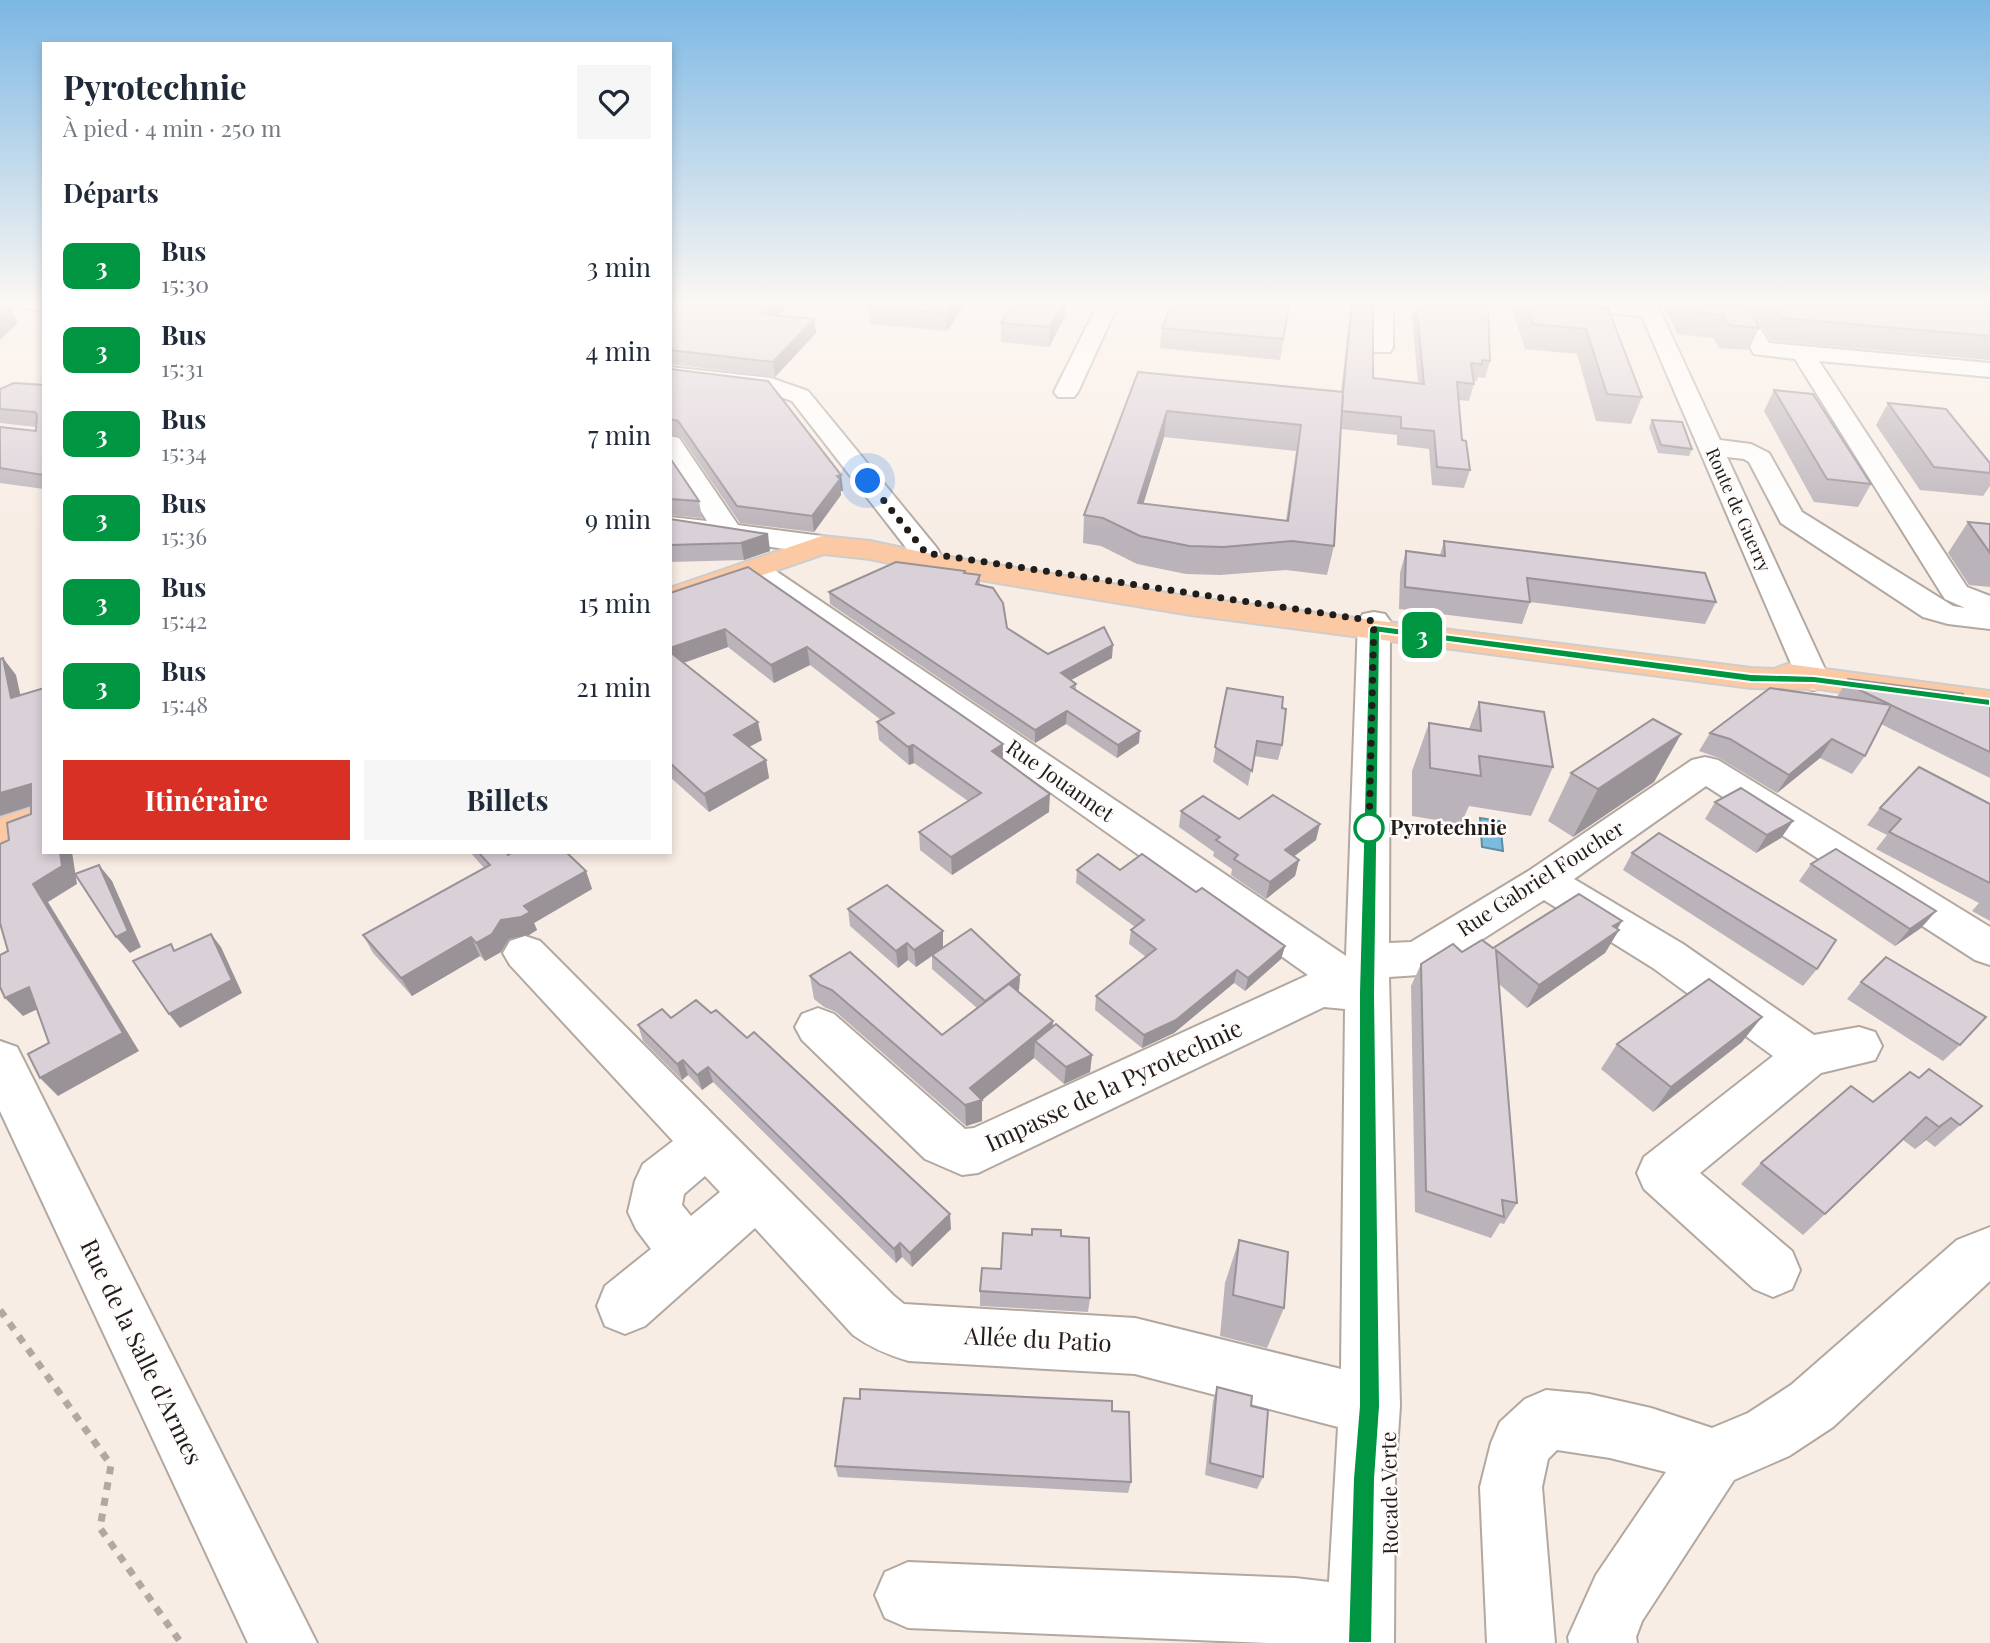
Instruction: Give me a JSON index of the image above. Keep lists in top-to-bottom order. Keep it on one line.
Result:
{"streets":{"street":["Route de Guerry","Rue Jouannet","Rue Gabriel Foucher","Impasse de la Pyrotechnie","Allée du Patio","Rue de la Salle d'Armes"]},"crossings":[["Rue Jouannet","Rue Gabriel Foucher"],["Rue Jouannet","Impasse de la Pyrotechnie"],["Rue Gabriel Foucher","Impasse de la Pyrotechnie"]],"places":["Pyrotechnie"],"lines":["bus line 3"],"page":{"on_map":"3","heading":[["Pyrotechnie","À pied · 4 min · 250 m"],"Départs"],"list":[{"mark":"3","name":"Bus","note":"15:30","value":"3 min"},{"mark":"3","name":"Bus","note":"15:31","value":"4 min"},{"mark":"3","name":"Bus","note":"15:34","value":"7 min"},{"mark":"3","name":"Bus","note":"15:36","value":"9 min"},{"mark":"3","name":"Bus","note":"15:42","value":"15 min"},{"mark":"3","name":"Bus","note":"15:48","value":"21 min"}],"buttons":["Itinéraire","Billets"]}}
